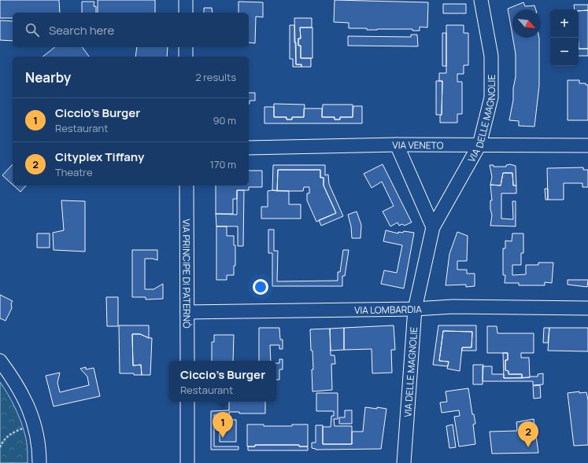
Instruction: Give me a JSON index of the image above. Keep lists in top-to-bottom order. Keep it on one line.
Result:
{"streets":{"street":["VIA DELLE MAGNOLIE","VIA VENETO","VIA PRINCIPE DI PATERNÒ","VIA LOMBARDIA"]},"crossings":[["VIA DELLE MAGNOLIE","VIA VENETO"],["VIA DELLE MAGNOLIE","VIA LOMBARDIA"],["VIA PRINCIPE DI PATERNÒ","VIA LOMBARDIA"]],"north":"bottom right","page":{"map_buttons":["+","−"],"search":"Search here","heading":["Nearby","2 results"],"list":[{"mark":"1","name":"Ciccio's Burger","note":"Restaurant","value":"90 m"},{"mark":"2","name":"Cityplex Tiffany","note":"Theatre","value":"170 m"}],"popup":["Ciccio's Burger","Restaurant"],"pins":["1","2"]}}
